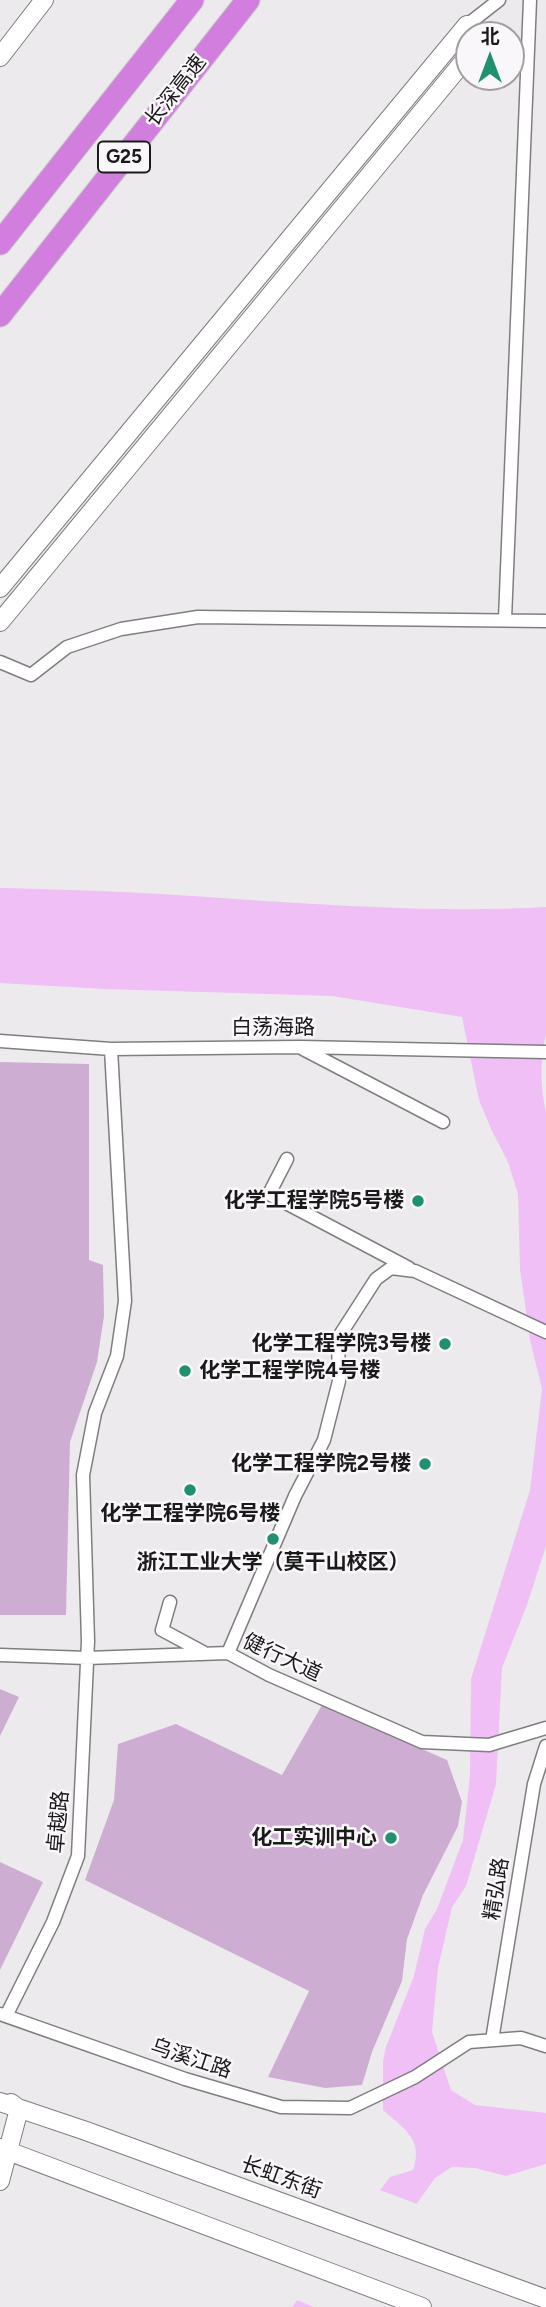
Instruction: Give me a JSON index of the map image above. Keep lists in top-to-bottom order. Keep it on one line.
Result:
{"streets":{"highway":["长深高速","G25"],"street":["白荡海路","健行大道","卓越路","精弘路","乌溪江路","长虹东街"]},"crossings":[["白荡海路","卓越路"],["健行大道","卓越路"],["卓越路","乌溪江路"],["精弘路","乌溪江路"]],"places":["化学工程学院5号楼","化学工程学院3号楼","化学工程学院4号楼","化学工程学院2号楼","化学工程学院6号楼","浙江工业大学（莫干山校区）","化工实训中心"],"north":"top"}
